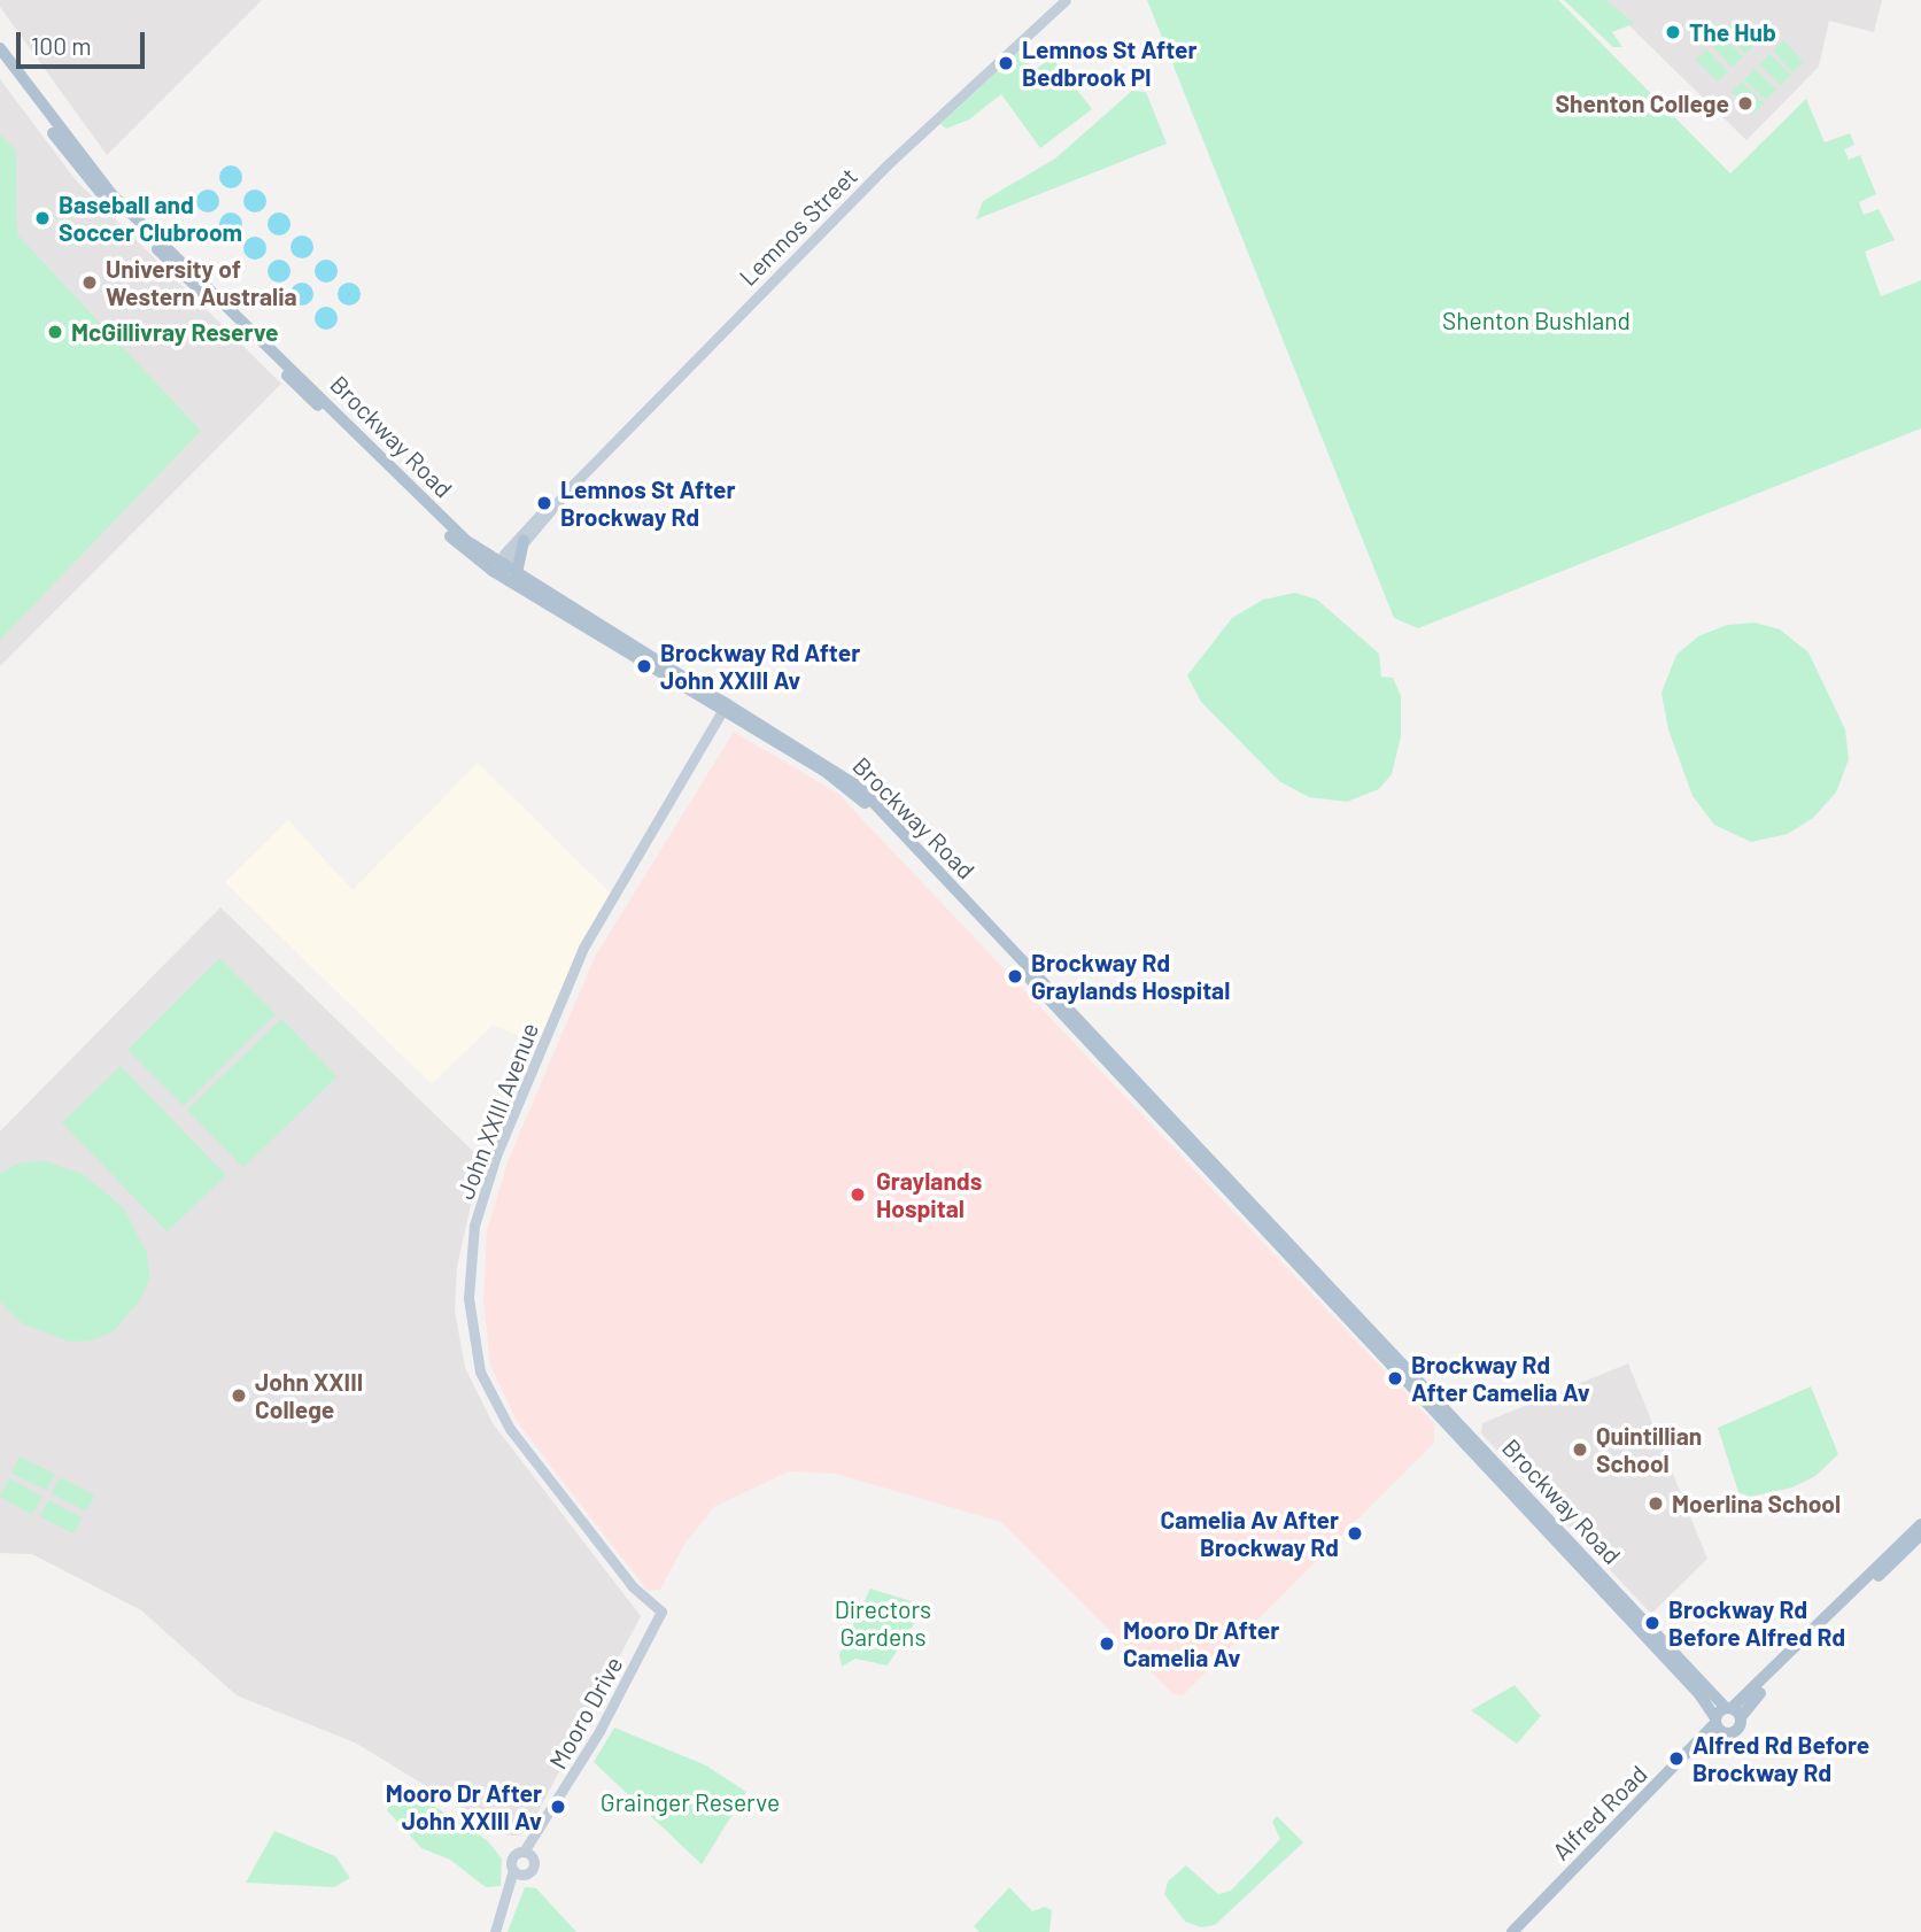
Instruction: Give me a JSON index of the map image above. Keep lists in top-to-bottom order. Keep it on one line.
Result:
{"streets":{"main road":["Brockway Road","Alfred Road"],"street":["Lemnos Street","John XXIII Avenue","Mooro Drive"]},"crossings":[["Lemnos Street","Brockway Road"],["Brockway Road","John XXIII Avenue"],["Brockway Road","Alfred Road"],["John XXIII Avenue","Mooro Drive"]],"parks":["Shenton Bushland","Directors Gardens","Grainger Reserve"],"places":["The Hub","Lemnos St After Bedbrook Pl","Shenton College","Baseball and Soccer Clubroom","University of Western Australia","McGillivray Reserve","Lemnos St After Brockway Rd","Brockway Rd After John XXIII Av","Brockway Rd Graylands Hospital","Graylands Hospital","Brockway Rd After Camelia Av","John XXIII College","Quintillian School","Moerlina School","Camelia Av After Brockway Rd","Brockway Rd Before Alfred Rd","Mooro Dr After Camelia Av","Alfred Rd Before Brockway Rd","Mooro Dr After John XXIII Av"],"scale_bar":"100 m"}
